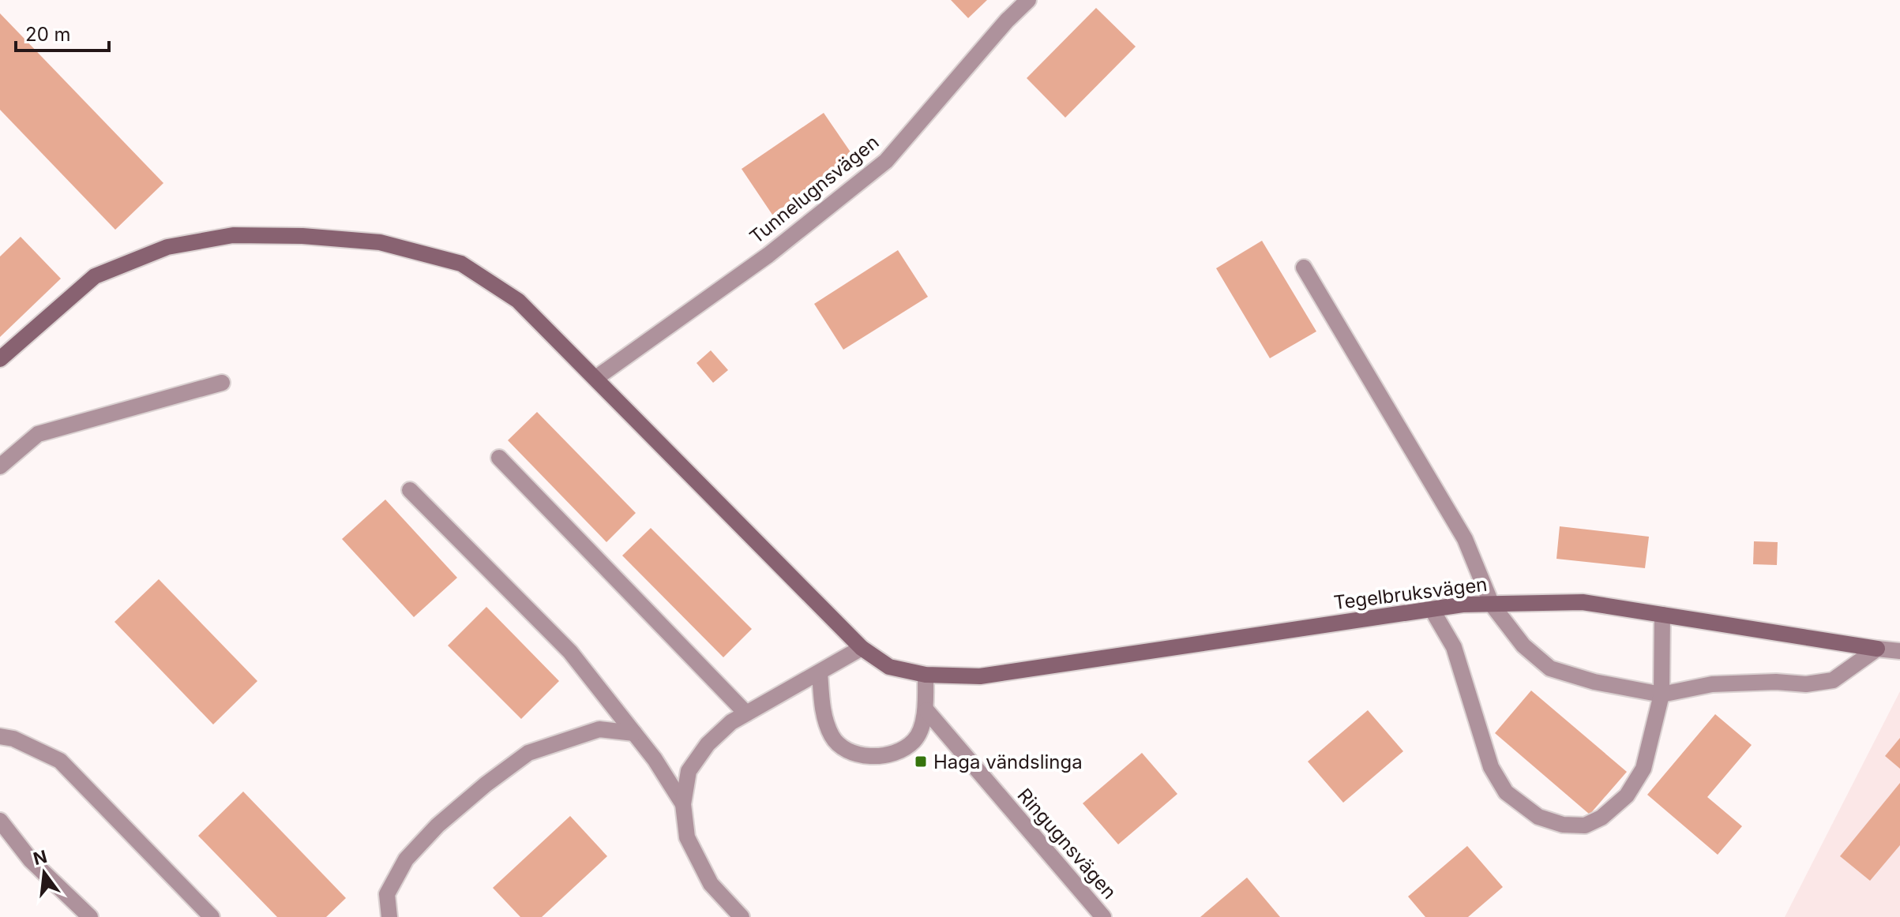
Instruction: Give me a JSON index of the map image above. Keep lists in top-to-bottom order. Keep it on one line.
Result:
{"streets":{"street":["Tunnelugnsvägen","Tegelbruksvägen","Ringugnsvägen"]},"crossings":[["Tegelbruksvägen","Ringugnsvägen"]],"places":{"transit":["Haga vändslinga"]},"scale_bar":"20 m","north":"top"}
